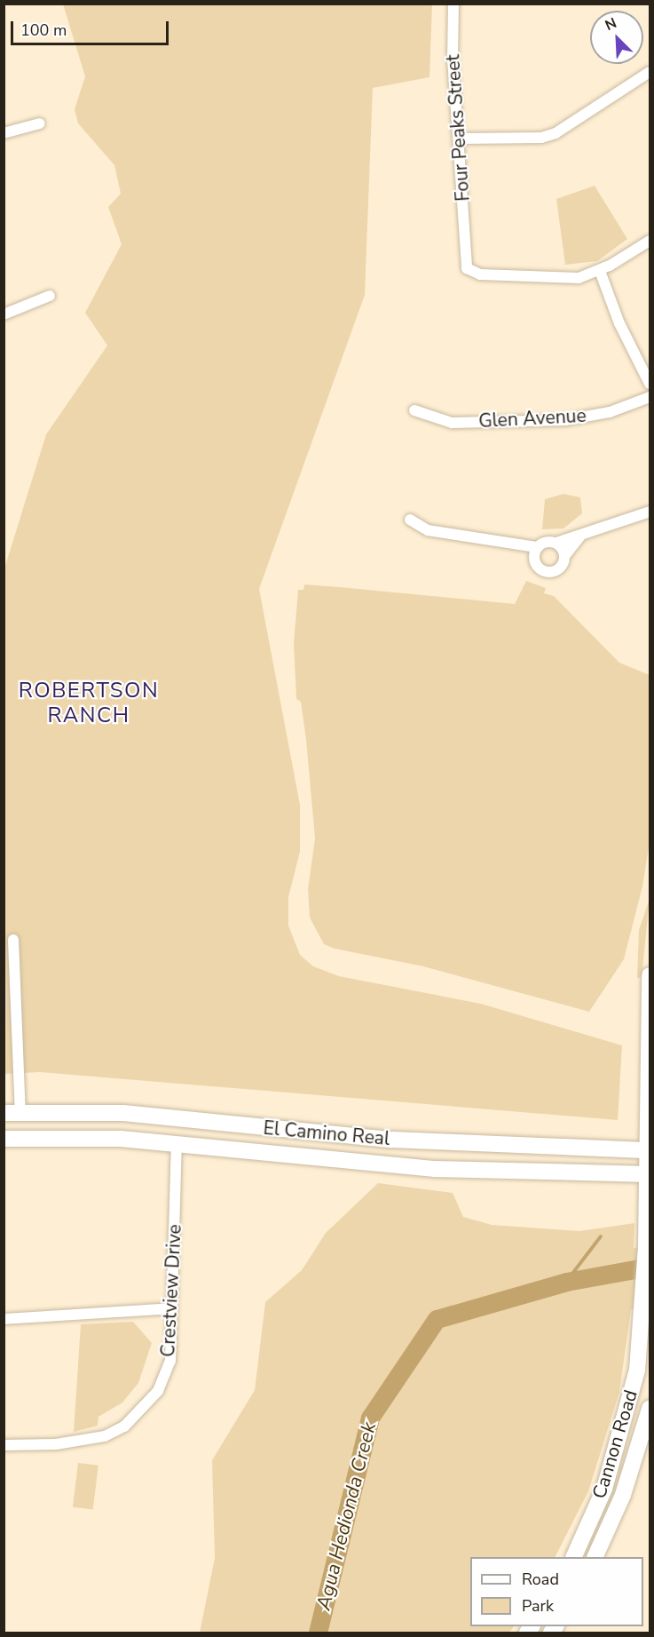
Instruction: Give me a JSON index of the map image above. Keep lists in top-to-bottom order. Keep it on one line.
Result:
{"streets":{"main road":["El Camino Real","Cannon Road"],"street":["Four Peaks Street","Glen Avenue","Crestview Drive"]},"crossings":[["El Camino Real","Crestview Drive"],["El Camino Real","Cannon Road"]],"districts":["ROBERTSON RANCH"],"water":["Agua Hedionda Creek"],"legend":["Road","Park"],"scale_bar":"100 m","north":"top left"}
